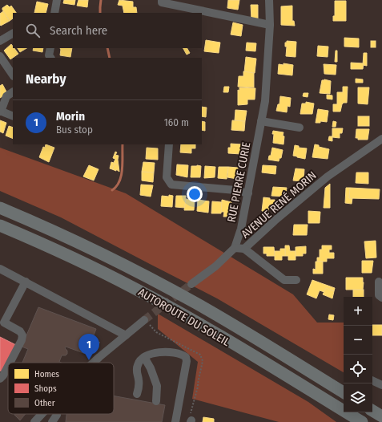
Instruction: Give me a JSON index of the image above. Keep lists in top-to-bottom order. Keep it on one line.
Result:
{"streets":{"highway":["AUTOROUTE DU SOLEIL"],"street":["RUE PIERRE CURIE","AVENUE RENÉ MORIN"]},"crossings":[["RUE PIERRE CURIE","AVENUE RENÉ MORIN"]],"legend":["Homes","Shops","Other"],"page":{"search":"Search here","heading":"Nearby","list":[{"mark":"1","name":"Morin","note":"Bus stop","value":"160 m"}],"map_buttons":["+","−"],"pins":"1"}}
